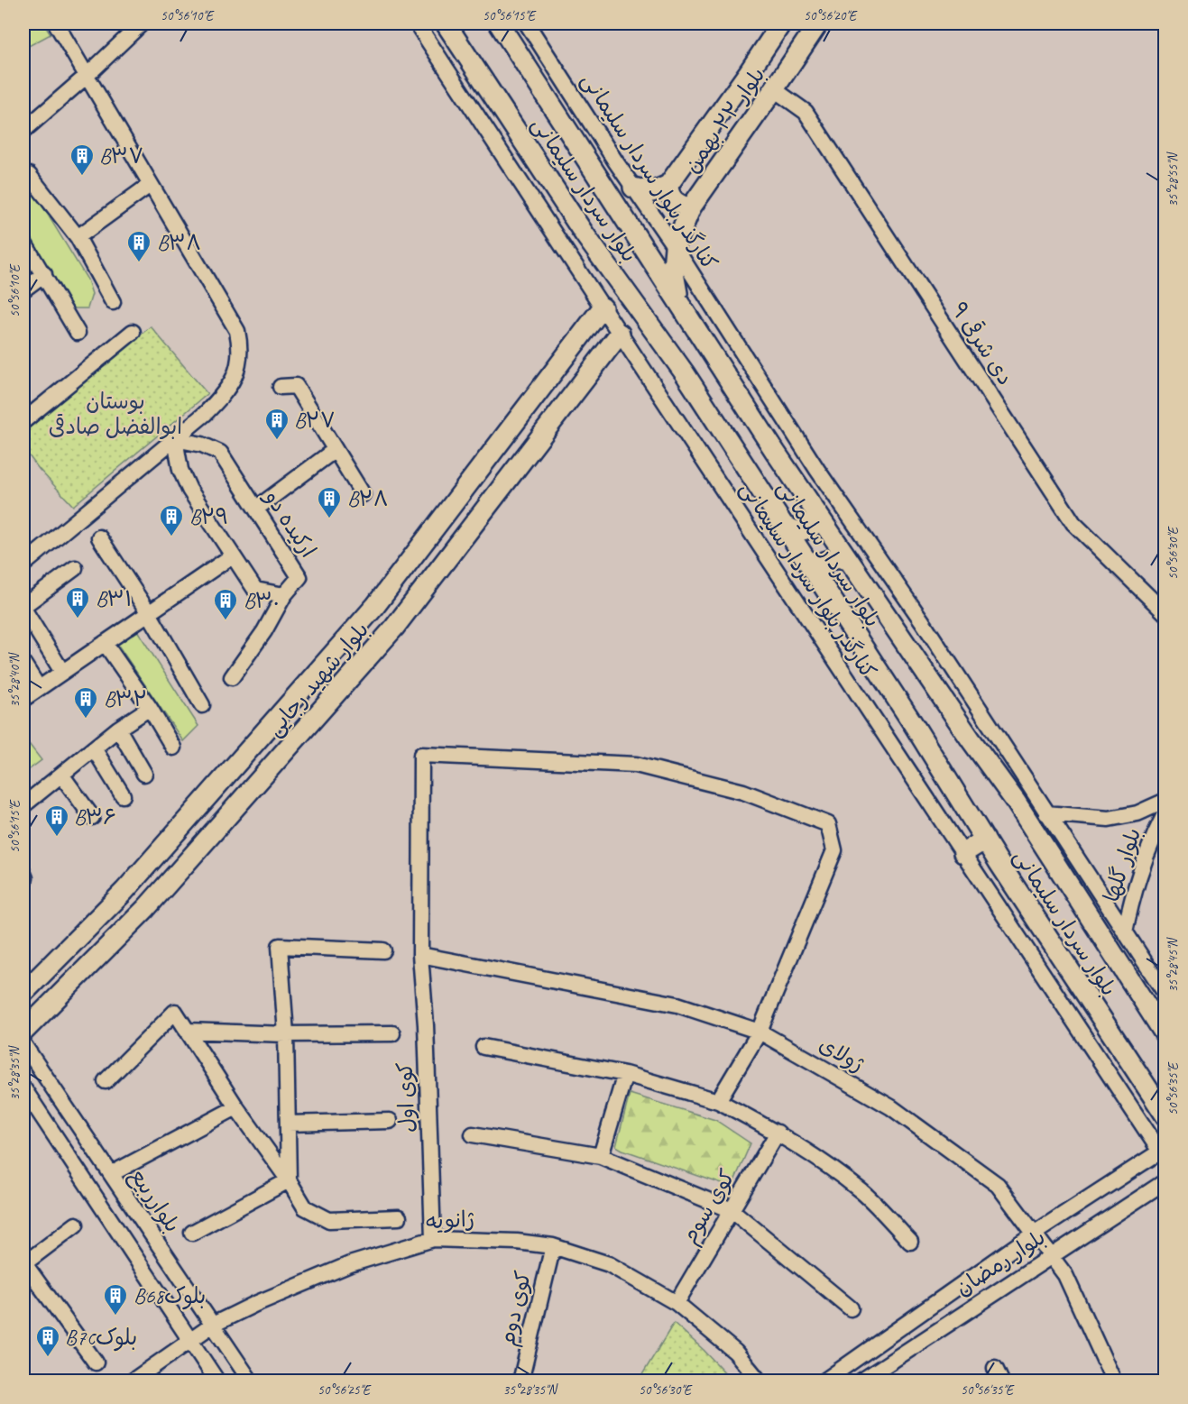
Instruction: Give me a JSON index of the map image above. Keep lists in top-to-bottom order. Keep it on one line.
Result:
{"streets":{"main road":["بلوار ۲۲ بهمن","بلوار سردار سلیمانی","بلوار شهید رجایی"],"street":["کنارگذر بلوار سردار سلیمانی","۹ دی شرقی","ارکیده دو","بلوار گلها","ژولای","کوی اول","بلوارربیع","کوی سوم","ژانویه","بلوار رمضان","کوی دوم"]},"crossings":[["بلوار ۲۲ بهمن","کنارگذر بلوار سردار سلیمانی"],["بلوار ۲۲ بهمن","۹ دی شرقی"],["کنارگذر بلوار سردار سلیمانی","بلوار شهید رجایی"],["کنارگذر بلوار سردار سلیمانی","بلوار گلها"],["کنارگذر بلوار سردار سلیمانی","بلوار رمضان"],["ژولای","کوی اول"],["ژولای","بلوار رمضان"],["کوی اول","ژانویه"],["بلوارربیع","ژانویه"],["کوی سوم","ژانویه"],["ژانویه","کوی دوم"]],"parks":["بوستان ابوالفضل صادقی"],"places":{"building":["B۳۷","B۳۸","B۲۷","B۲۸","B۲۹","B۳۱","B۳۰","B۳۲","B۳۶","B68بلوک","B70بلوک"]},"coordinates":["50°56'10\"E","50°56'15\"E","50°56'20\"E","35°28'55\"N","50°56'30\"E","35°28'40\"N","35°28'45\"N","35°28'35\"N","50°56'35\"E","50°56'25\"E"]}
